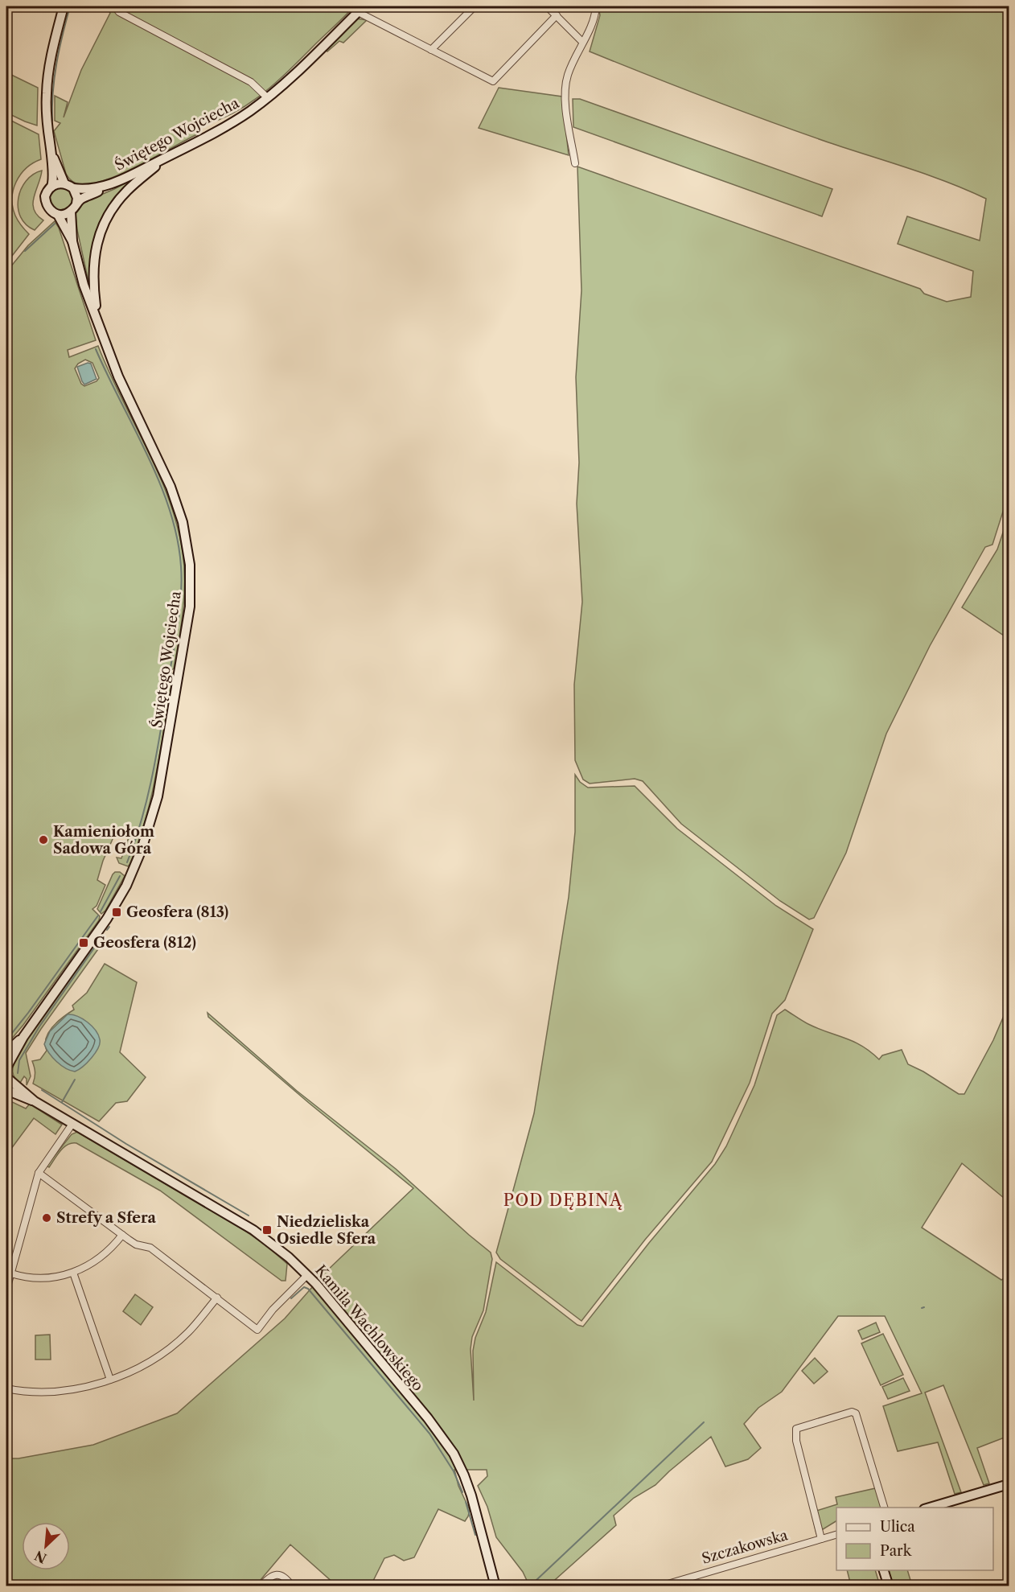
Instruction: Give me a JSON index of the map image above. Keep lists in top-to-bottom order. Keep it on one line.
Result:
{"streets":{"street":["Świętego Wojciecha","Kamila Wachlowskiego","Szczakowska"]},"crossings":[["Świętego Wojciecha","Kamila Wachlowskiego"]],"districts":["POD DĘBINĄ"],"places":{"other":["Kamieniołom Sadowa Góra","Strefy a Sfera"],"transit":["Geosfera (813)","Geosfera (812)","Niedzieliska Osiedle Sfera"]},"legend":["Ulica","Park"],"north":"bottom left"}
